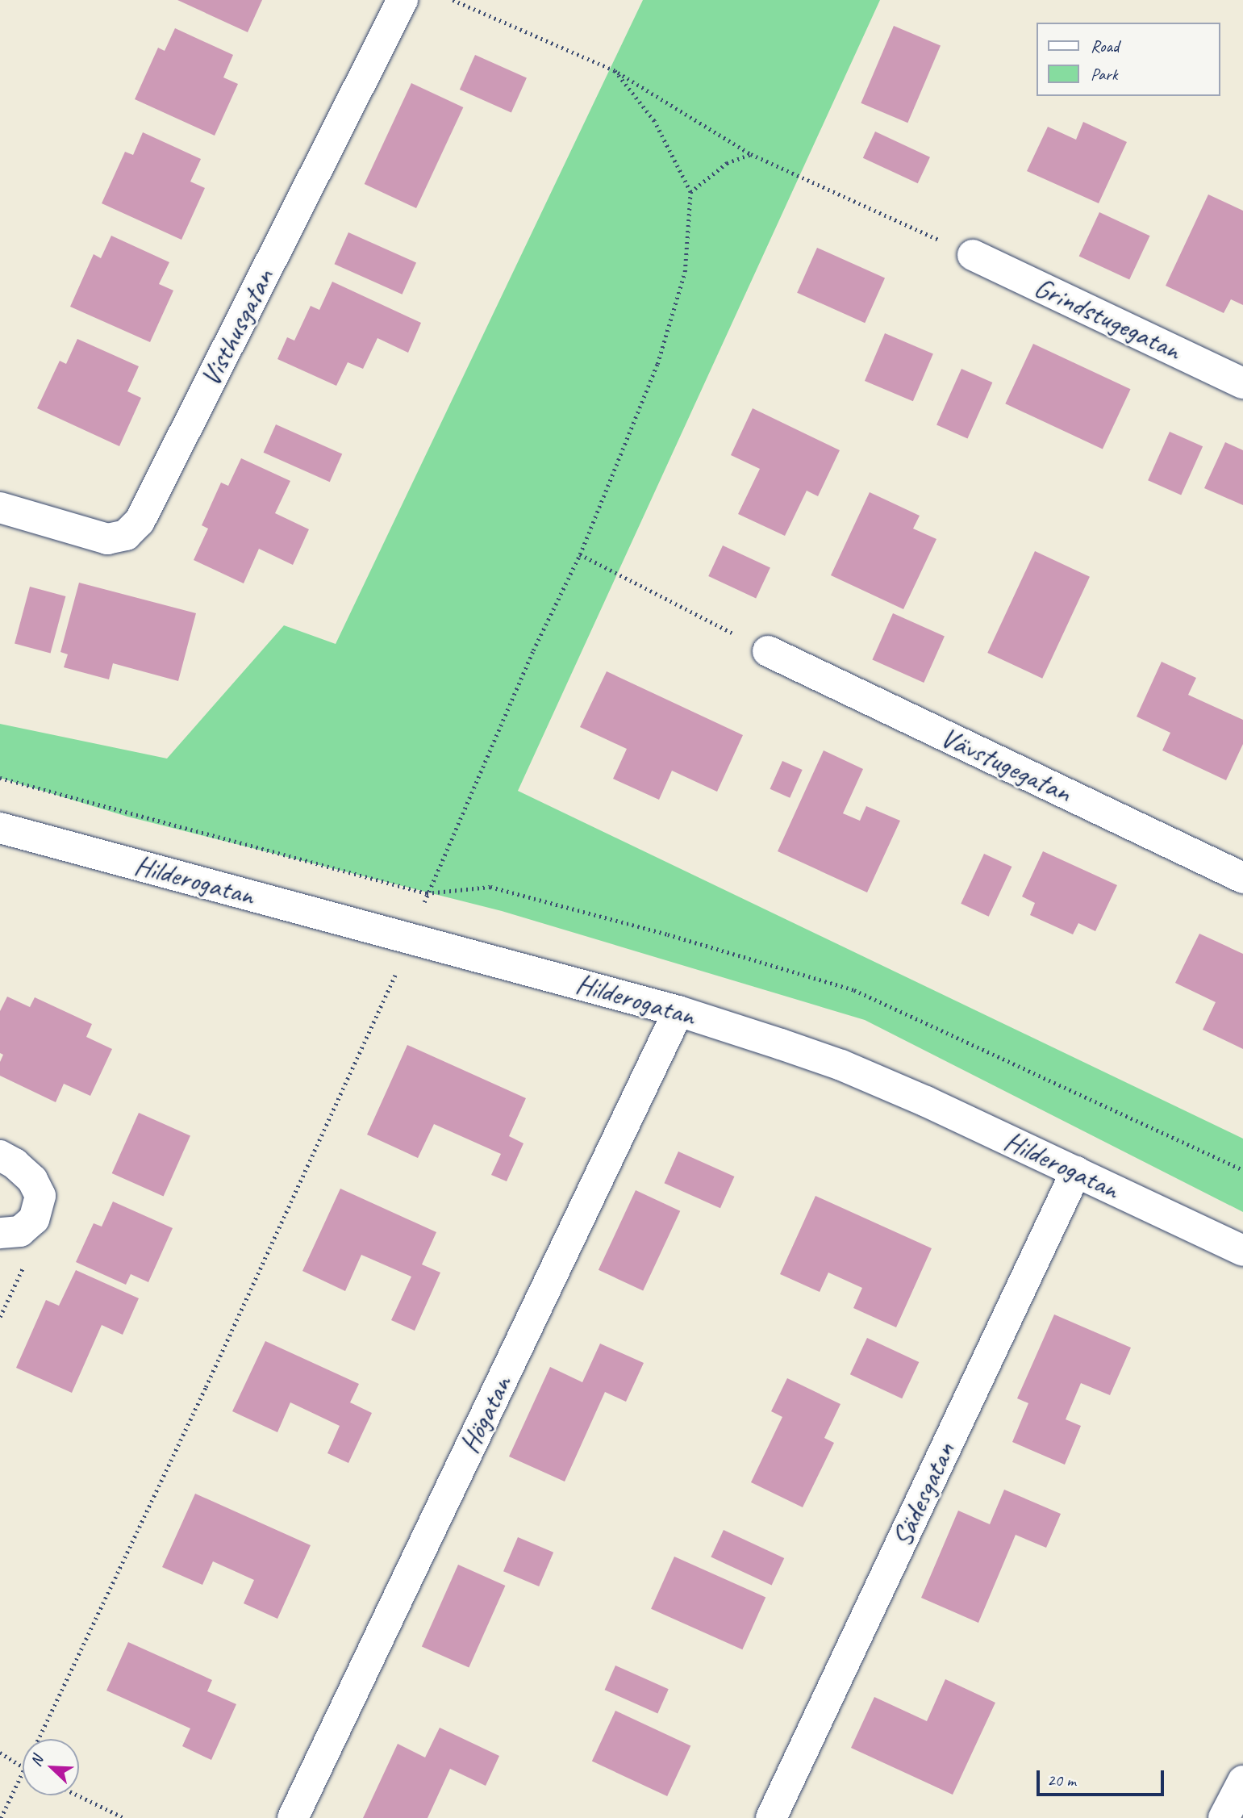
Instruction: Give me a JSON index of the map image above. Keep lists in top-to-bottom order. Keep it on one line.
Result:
{"streets":{"street":["Grindstugegatan","Visthusgatan","Vävstugegatan","Hilderogatan","Högatan","Sädesgatan"]},"crossings":[["Hilderogatan","Högatan"],["Hilderogatan","Sädesgatan"]],"legend":["Road","Park"],"scale_bar":"20 m","north":"top left"}
